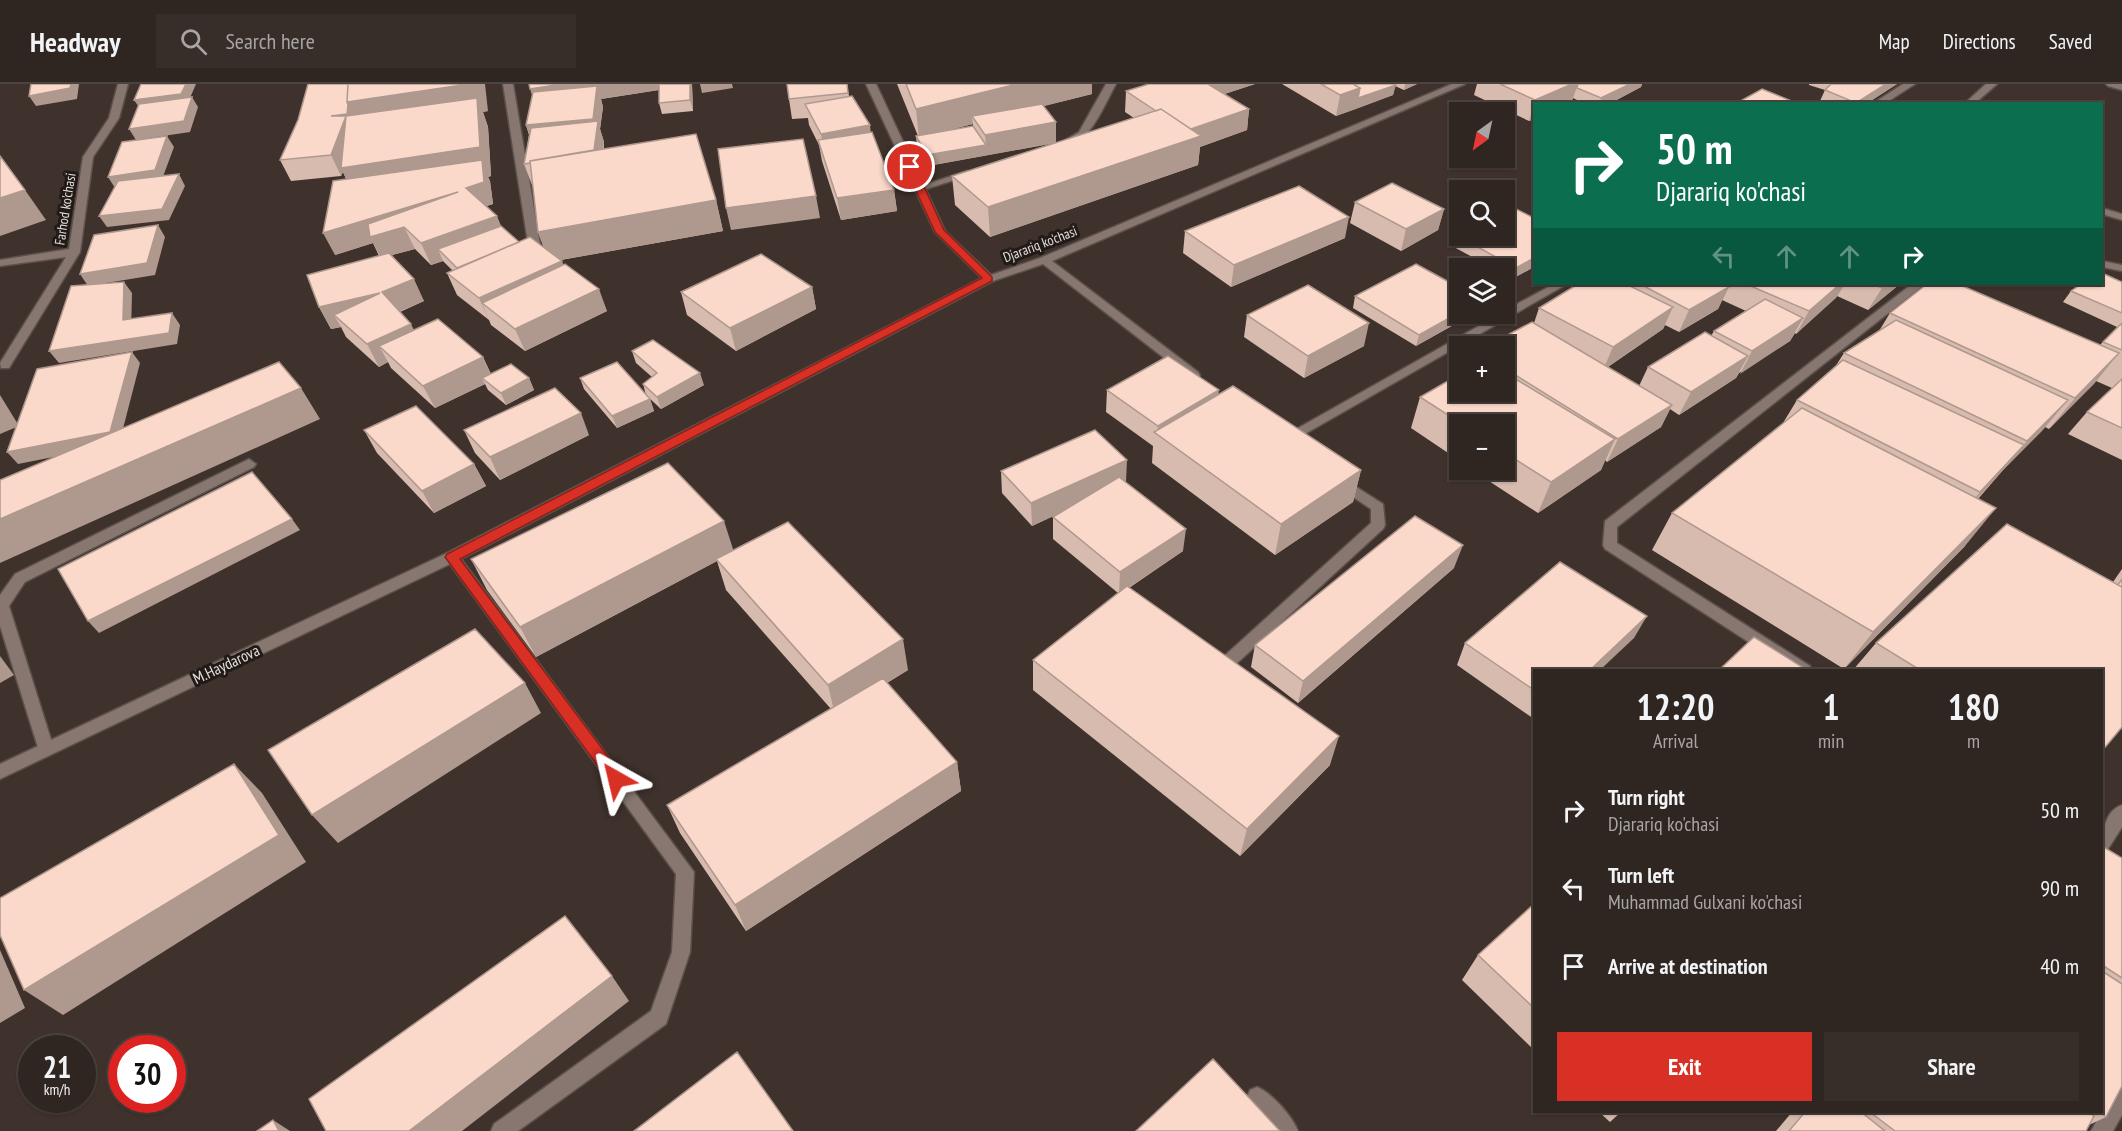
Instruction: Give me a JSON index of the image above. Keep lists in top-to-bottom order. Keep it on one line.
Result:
{"streets":{"street":["Farhod ko'chasi","Djarariq ko'chasi","M.Haydarova"]},"crossings":[["Djarariq ko'chasi","M.Haydarova"]],"north":"bottom left","page":{"header":"Headway","search":"Search here","nav":["Map","Directions","Saved"],"map_buttons":["+","−"],"turn":["50 m","Djarariq ko'chasi"],"eta":["12:20","Arrival","1","min","180","m"],"list":[{"name":"Turn right","note":"Djarariq ko'chasi","value":"50 m"},{"name":"Turn left","note":"Muhammad Gulxani ko'chasi","value":"90 m"},{"name":"Arrive at destination","value":"40 m"}],"buttons":["Exit","Share"],"speed":"21 km/h","limit":"30"}}
